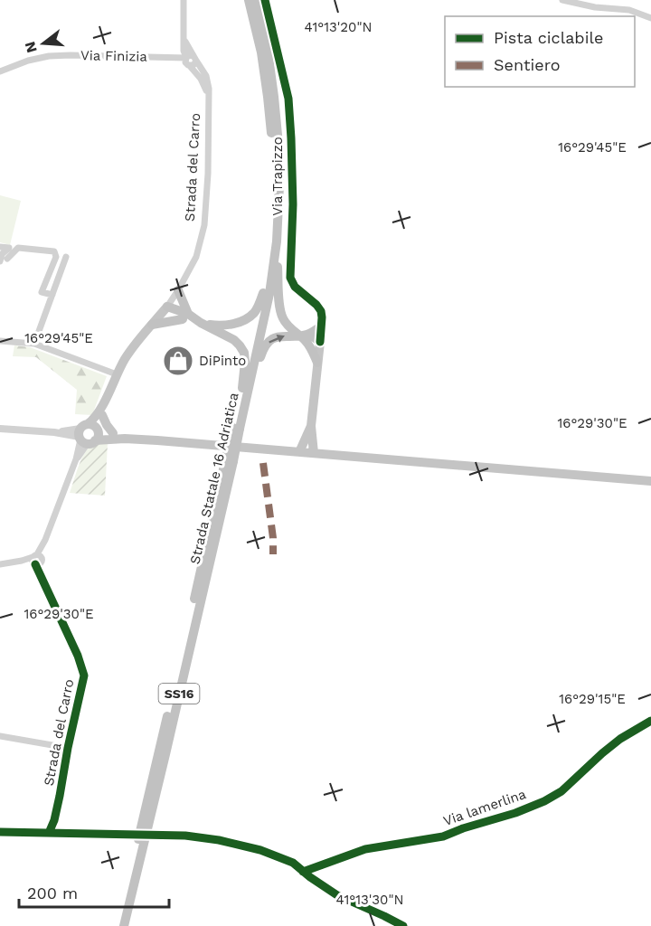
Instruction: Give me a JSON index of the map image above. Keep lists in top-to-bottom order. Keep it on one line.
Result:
{"streets":{"highway":["Strada Statale 16 Adriatica","SS16"],"main road":["Strada del Carro"],"street":["Via Finizia","Via Trapizzo","Via lamerlina"]},"crossings":[["Via Finizia","Strada del Carro"]],"places":{"shop":["DiPinto"]},"legend":["Pista ciclabile","Sentiero"],"scale_bar":"200 m","north":"left","coordinates":["41°13'20\"N","16°29'45\"E","16°29'30\"E","16°29'15\"E","41°13'30\"N"]}
